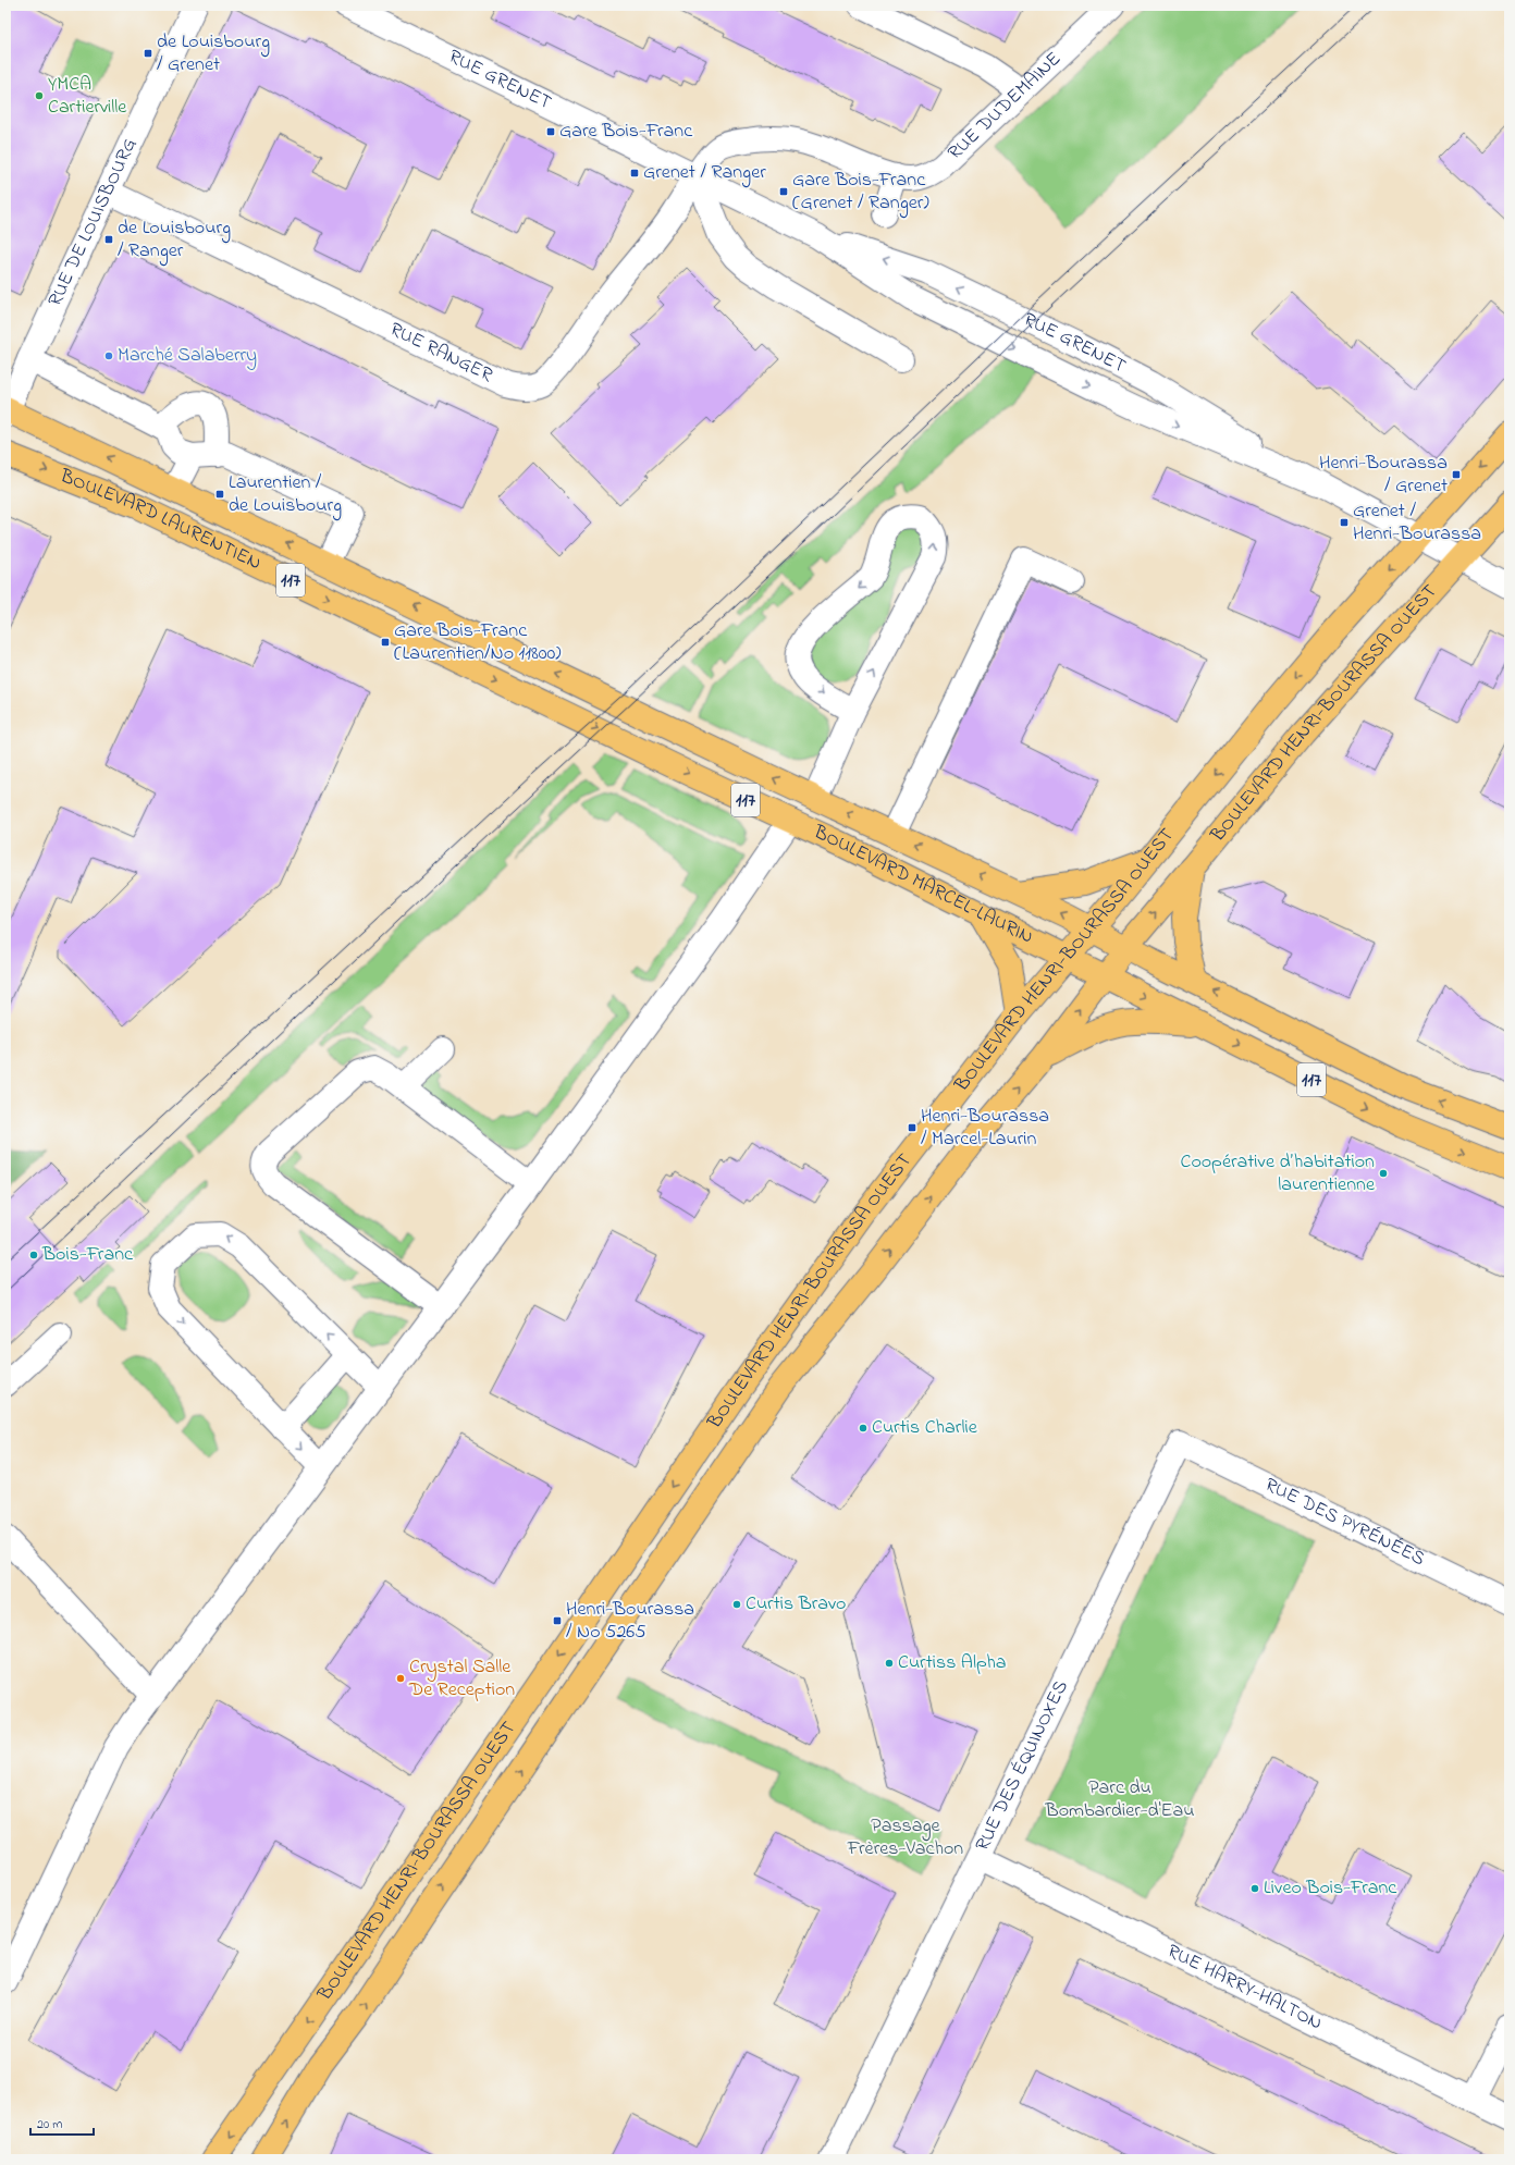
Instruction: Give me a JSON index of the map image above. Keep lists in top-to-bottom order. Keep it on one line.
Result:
{"streets":{"main road":["BOULEVARD LAURENTIEN","117","BOULEVARD HENRI-BOURASSA OUEST","BOULEVARD MARCEL-LAURIN"],"street":["RUE GRENET","RUE DUDEMAINE","RUE DE LOUISBOURG","RUE RANGER","RUE DES PYRÉNÉES","RUE DES ÉQUINOXES","RUE HARRY-HALTON"]},"crossings":[["RUE GRENET","RUE DUDEMAINE"],["RUE GRENET","RUE RANGER"],["RUE GRENET","BOULEVARD HENRI-BOURASSA OUEST"],["RUE DUDEMAINE","RUE RANGER"],["RUE DE LOUISBOURG","RUE RANGER"],["RUE DE LOUISBOURG","BOULEVARD LAURENTIEN"],["BOULEVARD LAURENTIEN","BOULEVARD MARCEL-LAURIN"],["BOULEVARD HENRI-BOURASSA OUEST","BOULEVARD MARCEL-LAURIN"],["RUE DES PYRÉNÉES","RUE DES ÉQUINOXES"],["RUE DES ÉQUINOXES","RUE HARRY-HALTON"]],"parks":["Parc du Bombardier-d'Eau","Passage Frères-Vachon"],"places":{"transit":["de Louisbourg / Grenet","Gare Bois-Franc","Grenet / Ranger","Gare Bois-Franc (Grenet / Ranger)","de Louisbourg / Ranger","Henri-Bourassa / Grenet","Laurentien / de Louisbourg","Grenet / Henri-Bourassa","Gare Bois-Franc (Laurentien/No 11800)","Henri-Bourassa / Marcel-Laurin","Henri-Bourassa / No 5265"],"other":["YMCA Cartierville","Marché Salaberry","Coopérative d’habitation laurentienne","Bois-Franc","Curtis Charlie","Curtis Bravo","Curtiss Alpha","Crystal Salle De Reception","Liveo Bois-Franc"]},"scale_bar":"20 m"}
